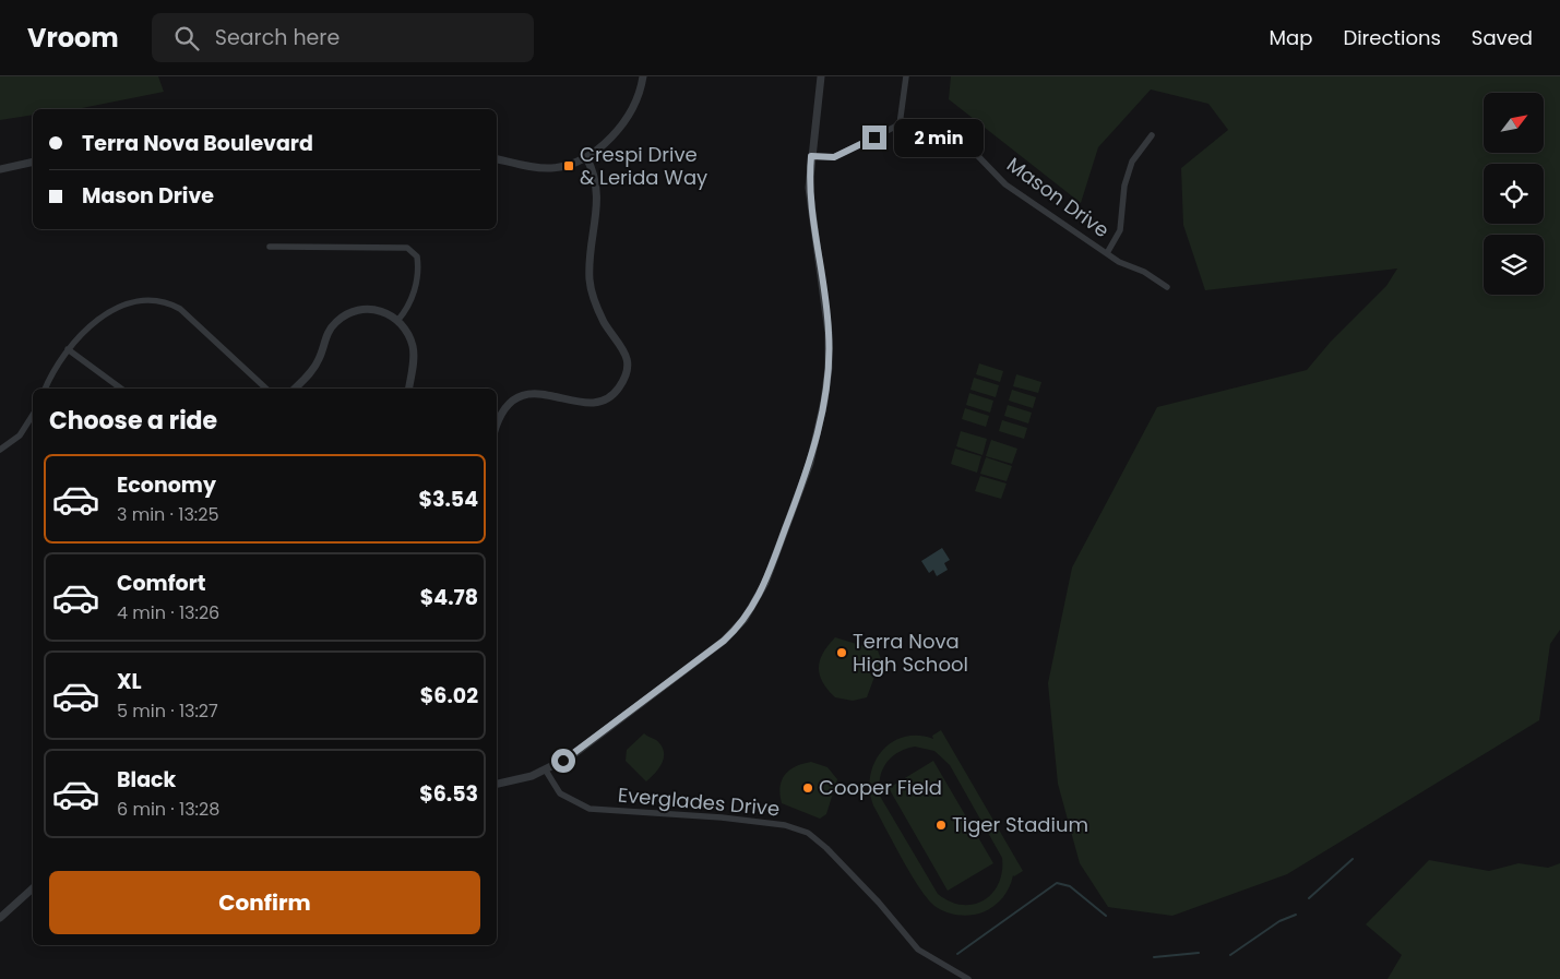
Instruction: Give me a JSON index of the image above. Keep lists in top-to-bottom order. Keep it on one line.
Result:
{"streets":{"street":["Mason Drive","Everglades Drive"]},"places":{"transit":["Crespi Drive & Lerida Way"],"other":["Terra Nova High School","Cooper Field","Tiger Stadium"]},"north":"top right","page":{"header":"Vroom","search":"Search here","nav":["Map","Directions","Saved"],"banner":["Terra Nova Boulevard","Mason Drive"],"bubble":"2 min","heading":"Choose a ride","list":[{"name":"Economy","note":"3 min · 13:25","value":"$3.54"},{"name":"Comfort","note":"4 min · 13:26","value":"$4.78"},{"name":"XL","note":"5 min · 13:27","value":"$6.02"},{"name":"Black","note":"6 min · 13:28","value":"$6.53"}],"buttons":"Confirm"}}
